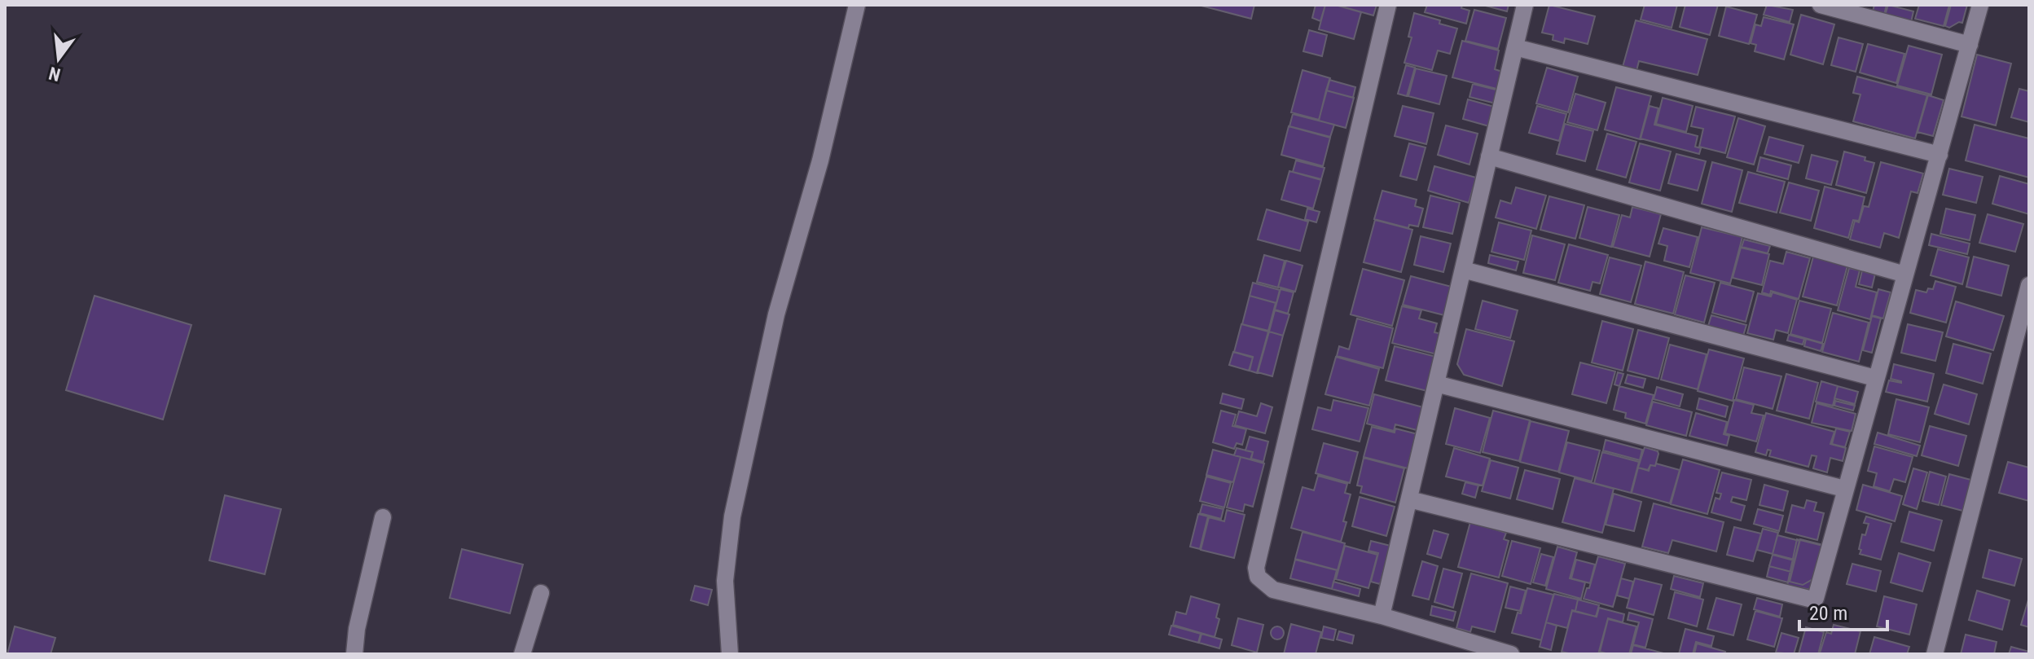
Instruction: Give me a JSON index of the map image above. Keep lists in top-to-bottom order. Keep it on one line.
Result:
{"scale_bar":"20 m","north":"bottom"}
